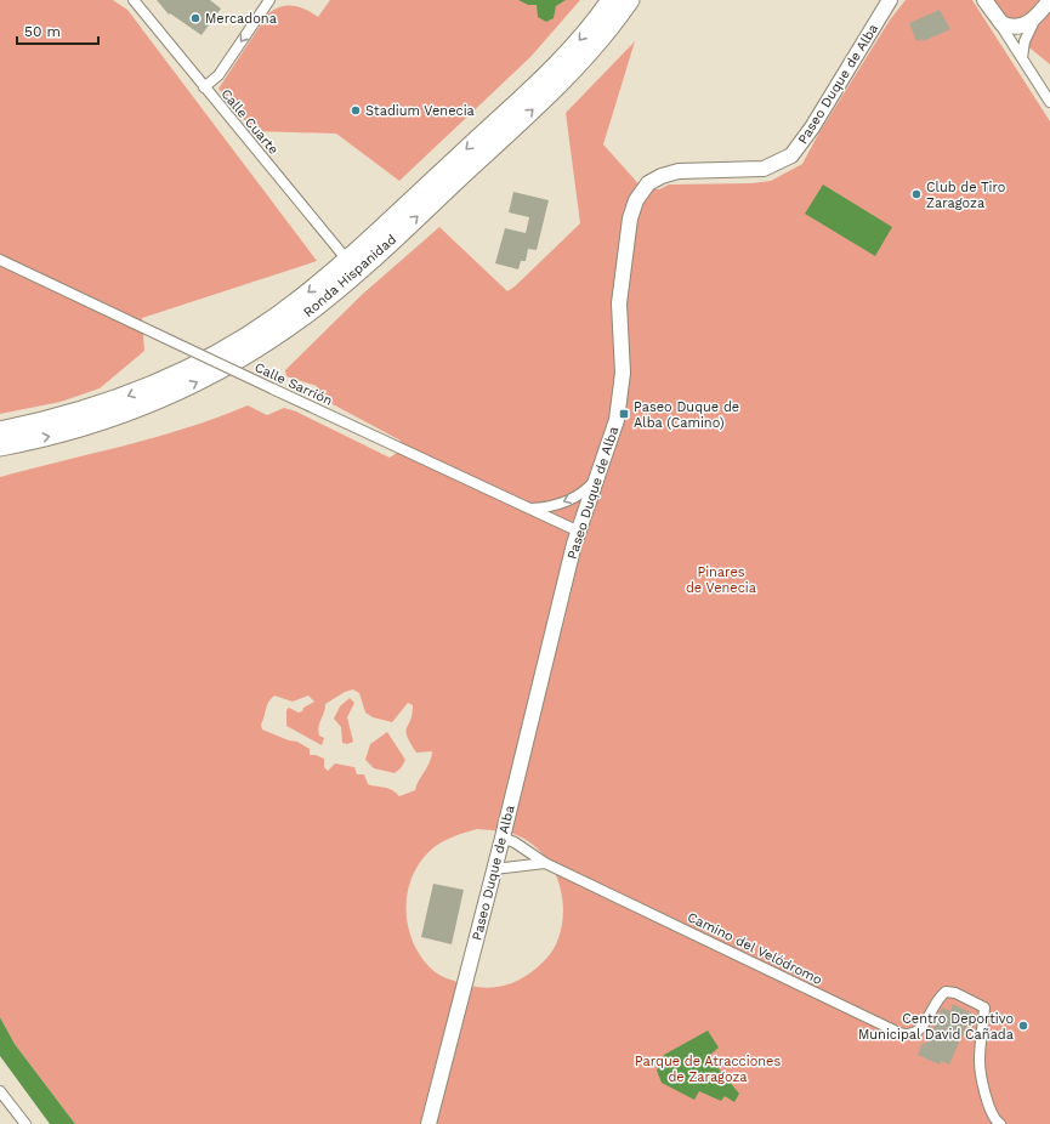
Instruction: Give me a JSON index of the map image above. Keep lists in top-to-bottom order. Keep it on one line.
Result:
{"streets":{"highway":["Ronda Hispanidad"],"street":["Paseo Duque de Alba","Calle Cuarte","Calle Sarrión","Camino del Velódromo"]},"crossings":[["Paseo Duque de Alba","Calle Sarrión"],["Paseo Duque de Alba","Camino del Velódromo"],["Calle Cuarte","Ronda Hispanidad"]],"parks":["Pinares de Venecia","Parque de Atracciones de Zaragoza"],"places":{"other":["Mercadona","Stadium Venecia","Club de Tiro Zaragoza","Centro Deportivo Municipal David Cañada"],"transit":["Paseo Duque de Alba (Camino)"]},"scale_bar":"50 m"}
